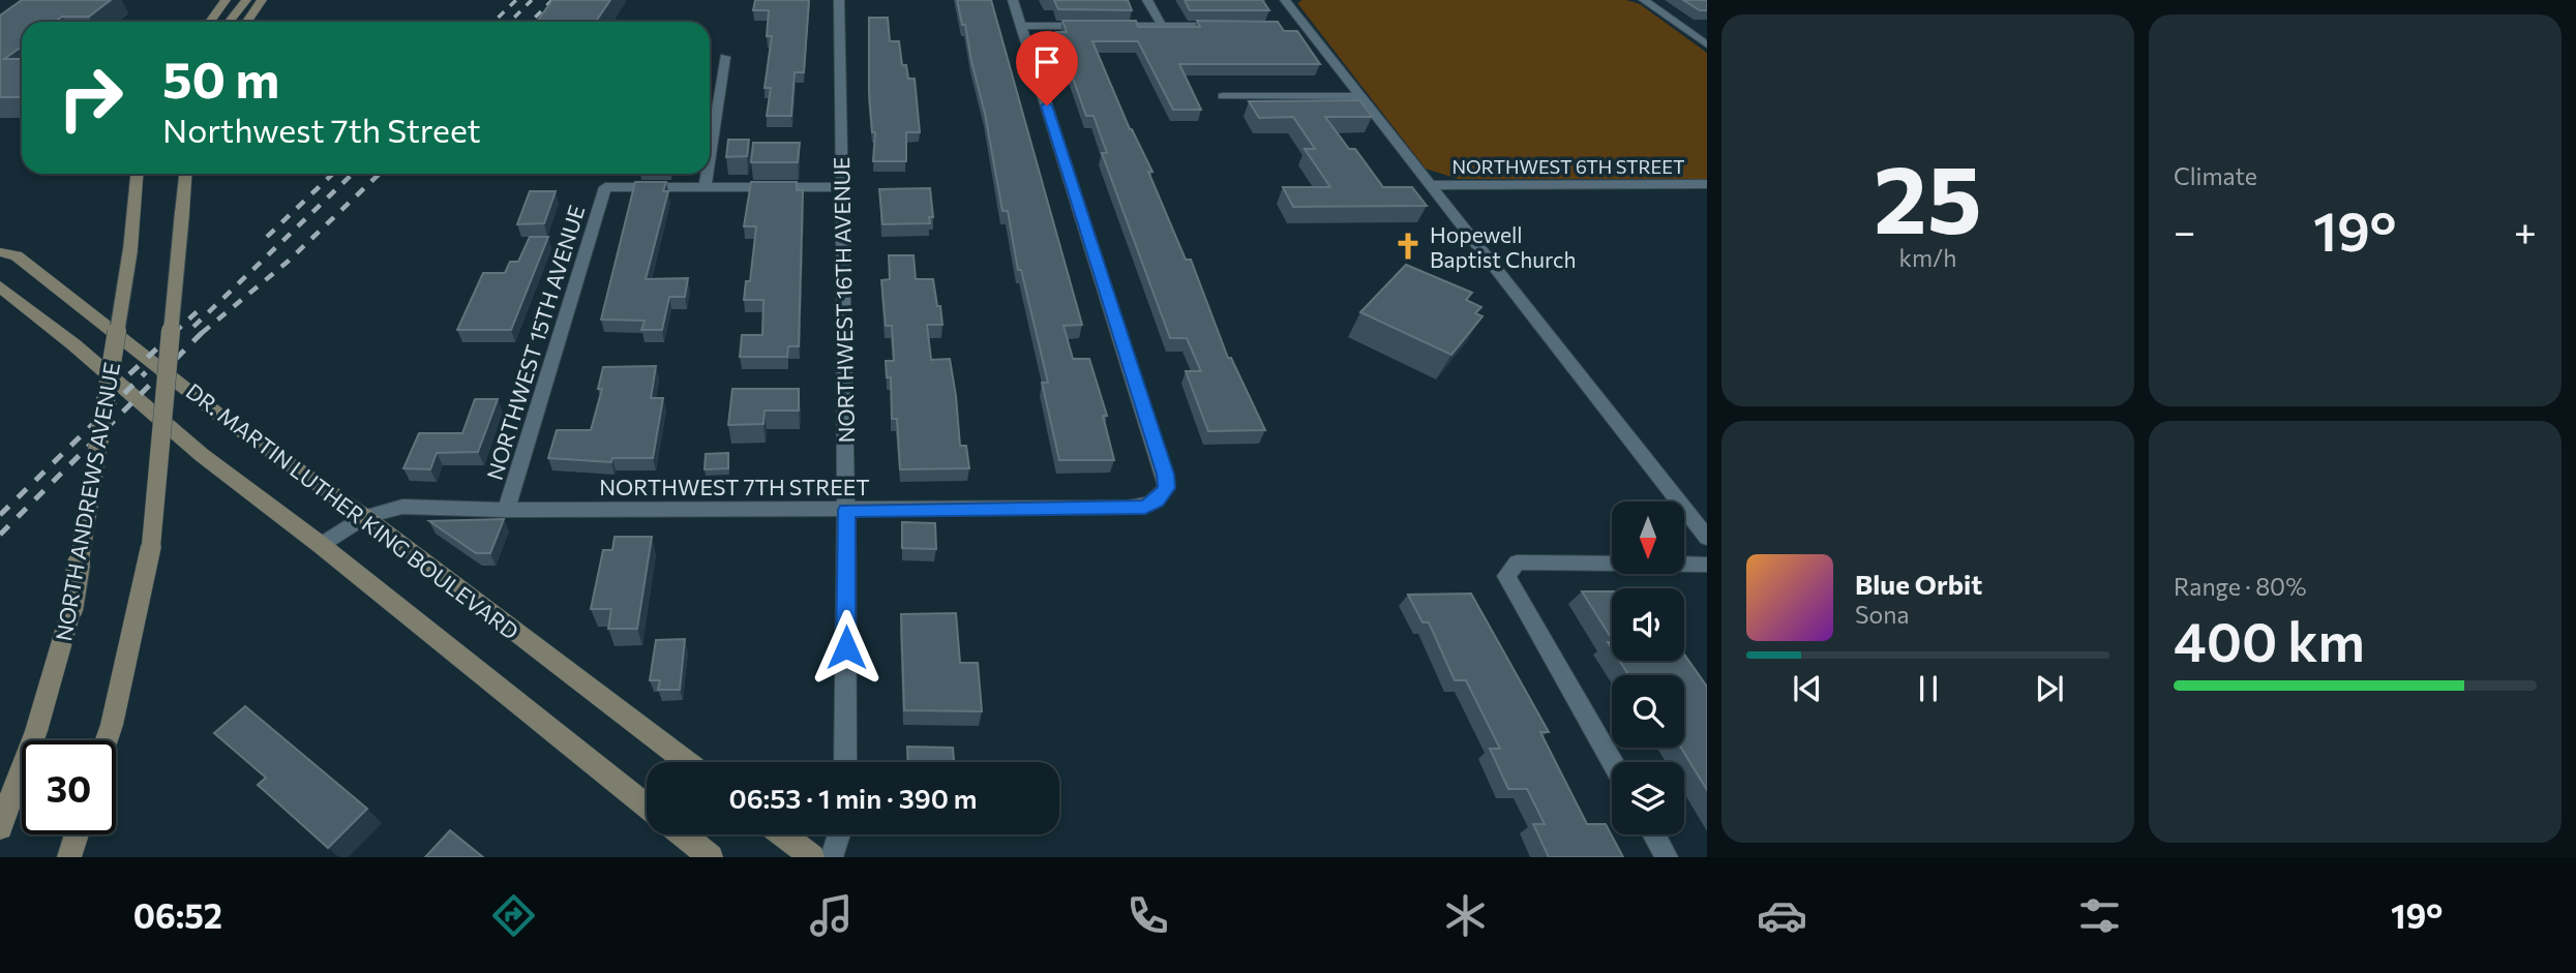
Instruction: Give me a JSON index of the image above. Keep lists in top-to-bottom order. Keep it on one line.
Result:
{"streets":{"main road":["NORTH ANDREWS AVENUE","DR. MARTIN LUTHER KING BOULEVARD"],"street":["NORTHWEST 6TH STREET","NORTHWEST 16TH AVENUE","NORTHWEST 15TH AVENUE","NORTHWEST 7TH STREET"]},"crossings":[["NORTHWEST 16TH AVENUE","NORTHWEST 7TH STREET"],["NORTHWEST 15TH AVENUE","NORTHWEST 7TH STREET"],["NORTHWEST 7TH STREET","DR. MARTIN LUTHER KING BOULEVARD"]],"places":{"church":["Hopewell Baptist Church"]},"north":"bottom","page":{"tile":[["25","km/h"],"Climate",["Range · 80%","400 km"]],"turn":["50 m","Northwest 7th Street"],"heat":["−","19°","+"],"song":["Blue Orbit","Sona"],"limit":"30","trip":"06:53 · 1 min · 390 m","tabs":["06:52","19°"]}}
